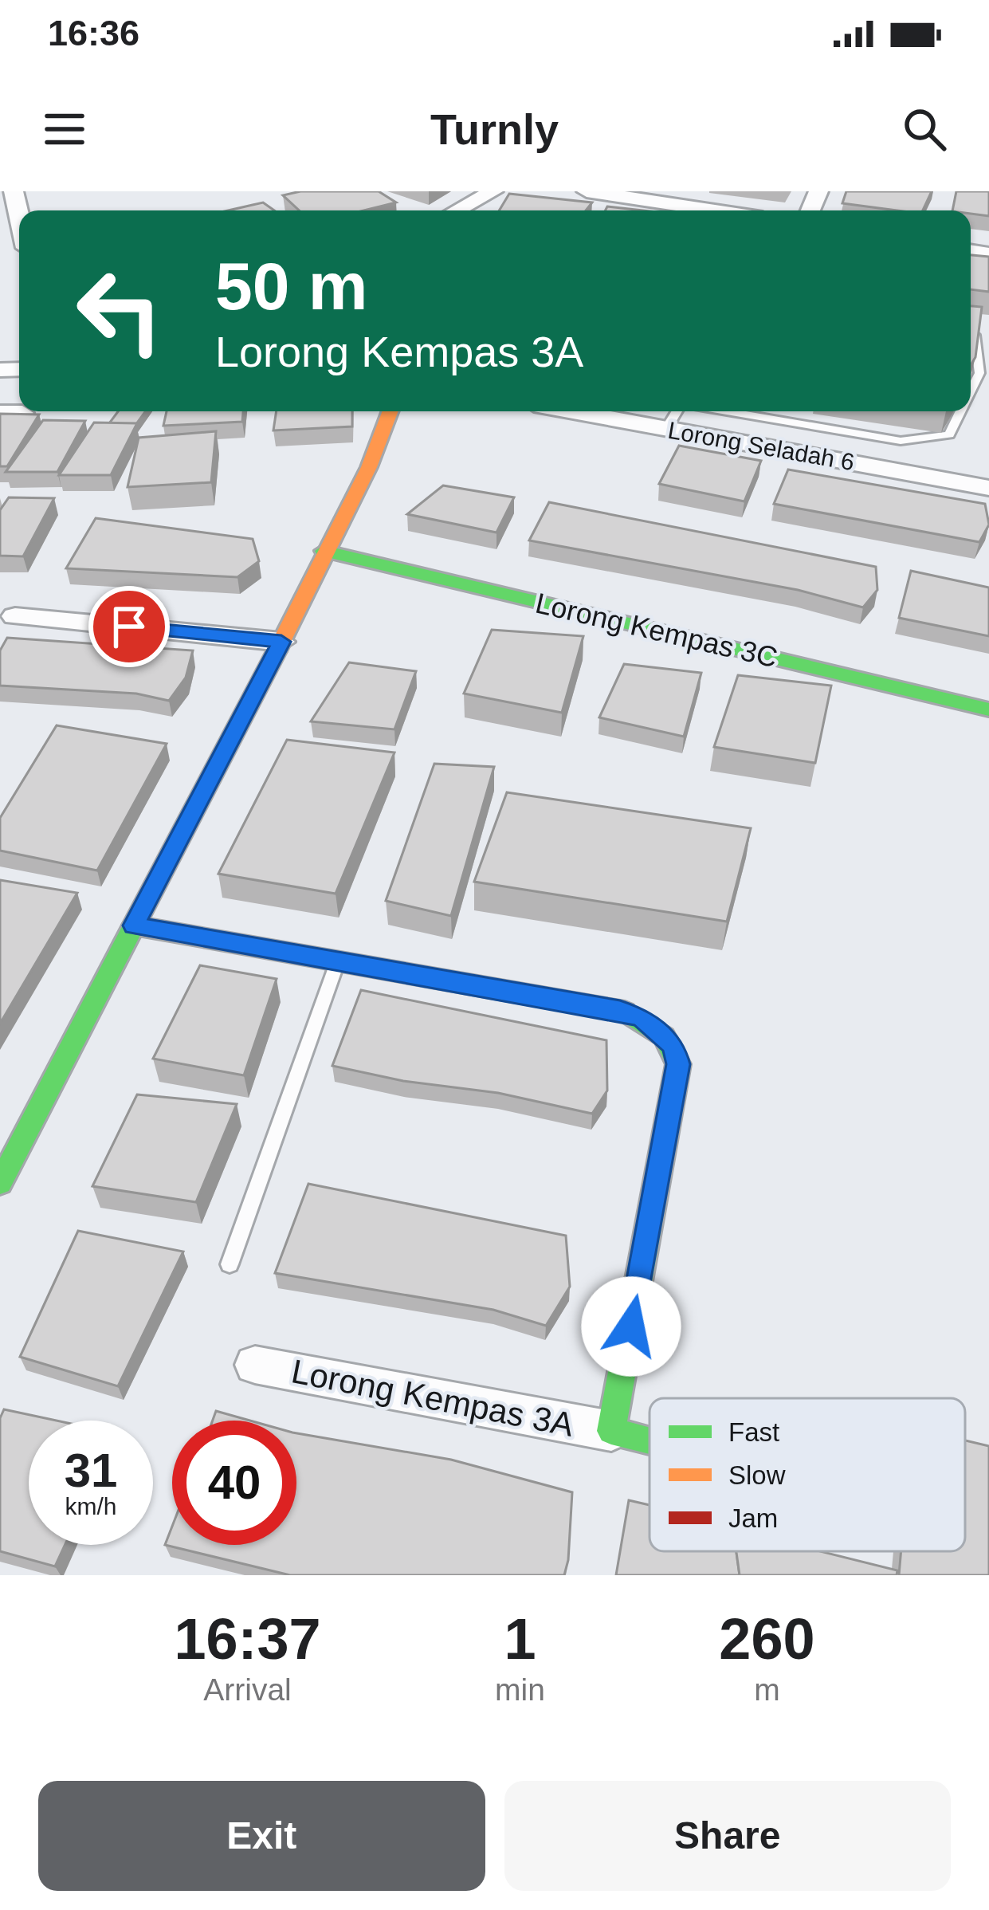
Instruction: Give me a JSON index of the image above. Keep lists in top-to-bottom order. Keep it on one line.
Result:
{"streets":{"street":["Lorong Seladah 6","Lorong Kempas 3C","Lorong Kempas 3A"]},"legend":["Fast","Slow","Jam"],"page":{"status":"16:36","header":"Turnly","turn":["50 m","Lorong Kempas 3A"],"speed":"31 km/h","limit":"40","eta":["16:37","Arrival","1","min","260","m"],"buttons":["Exit","Share"]}}
